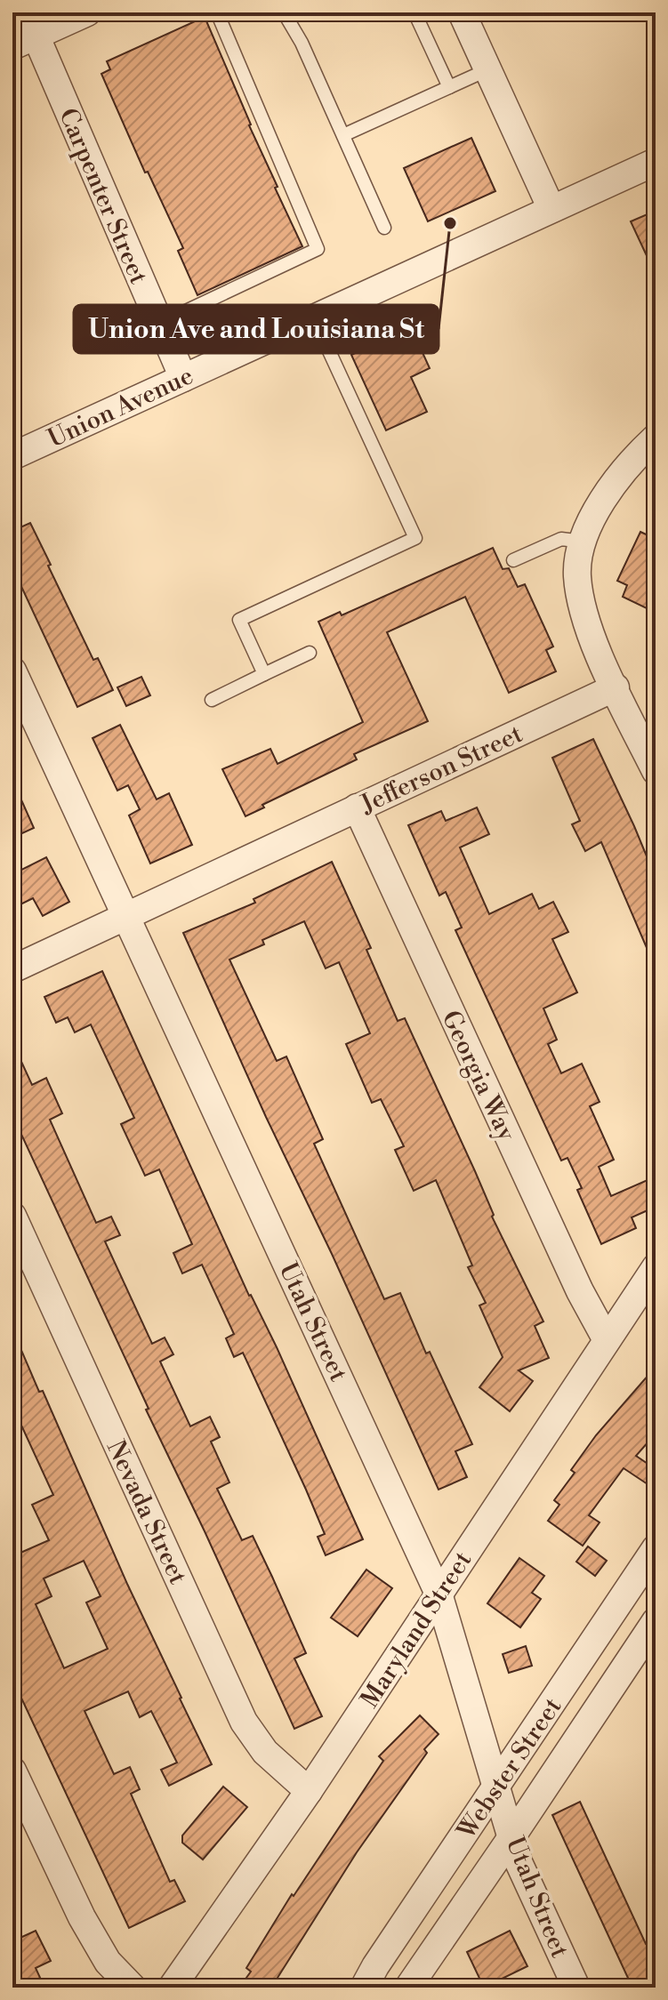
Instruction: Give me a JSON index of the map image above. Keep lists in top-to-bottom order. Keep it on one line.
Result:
{"streets":{"street":["Carpenter Street","Union Avenue","Jefferson Street","Georgia Way","Utah Street","Nevada Street","Maryland Street","Webster Street"]},"crossings":[["Carpenter Street","Union Avenue"],["Jefferson Street","Georgia Way"],["Jefferson Street","Utah Street"],["Georgia Way","Maryland Street"],["Utah Street","Maryland Street"],["Utah Street","Webster Street"],["Nevada Street","Maryland Street"]],"places":["Union Ave and Louisiana St"]}
